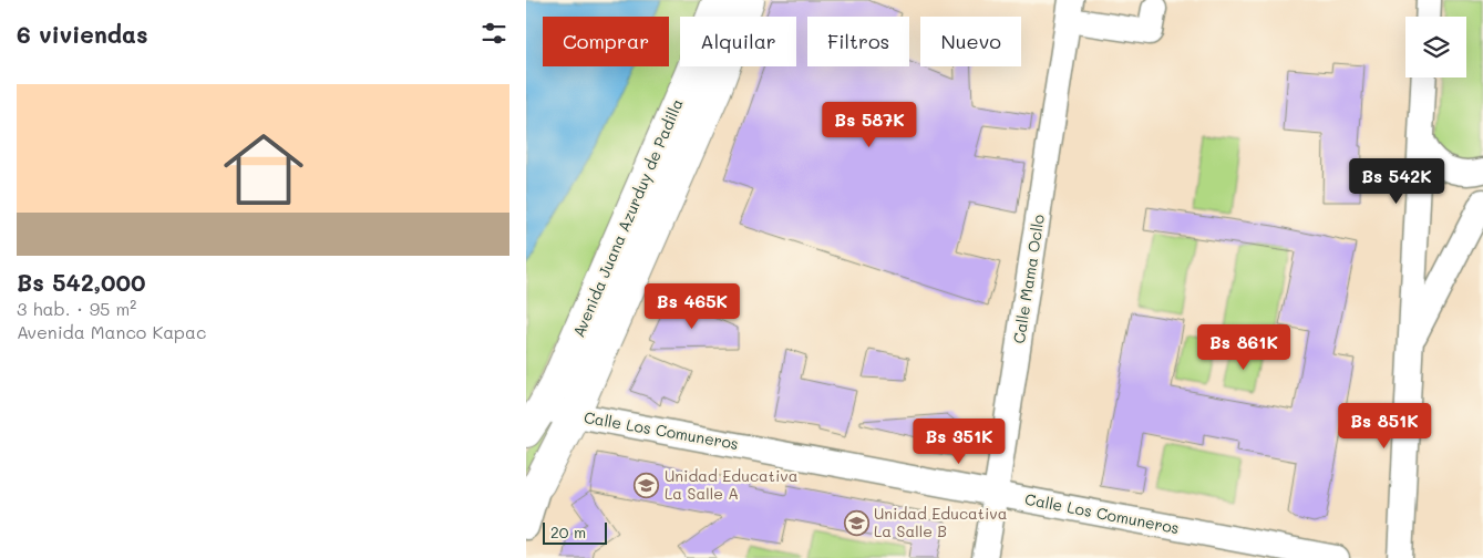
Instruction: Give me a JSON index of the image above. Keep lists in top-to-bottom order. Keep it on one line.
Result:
{"streets":{"main road":["Avenida Juana Azurduy de Padilla"],"street":["Calle Mama Ocllo","Calle Los Comuneros"]},"crossings":[["Avenida Juana Azurduy de Padilla","Calle Los Comuneros"],["Calle Mama Ocllo","Calle Los Comuneros"]],"places":{"school or university":["Unidad Educativa La Salle A","Unidad Educativa La Salle B"]},"scale_bar":"20 m","page":{"heading":"6 viviendas","chip":["Comprar","Alquilar","Filtros","Nuevo"],"list":[{"name":"Bs 542,000","note":"3 hab. · 95 m² · Avenida Manco Kapac"}],"price":["Bs 587K","Bs 542K","Bs 465K","Bs 861K","Bs 851K","Bs 351K"],"scale":"20 m"}}
